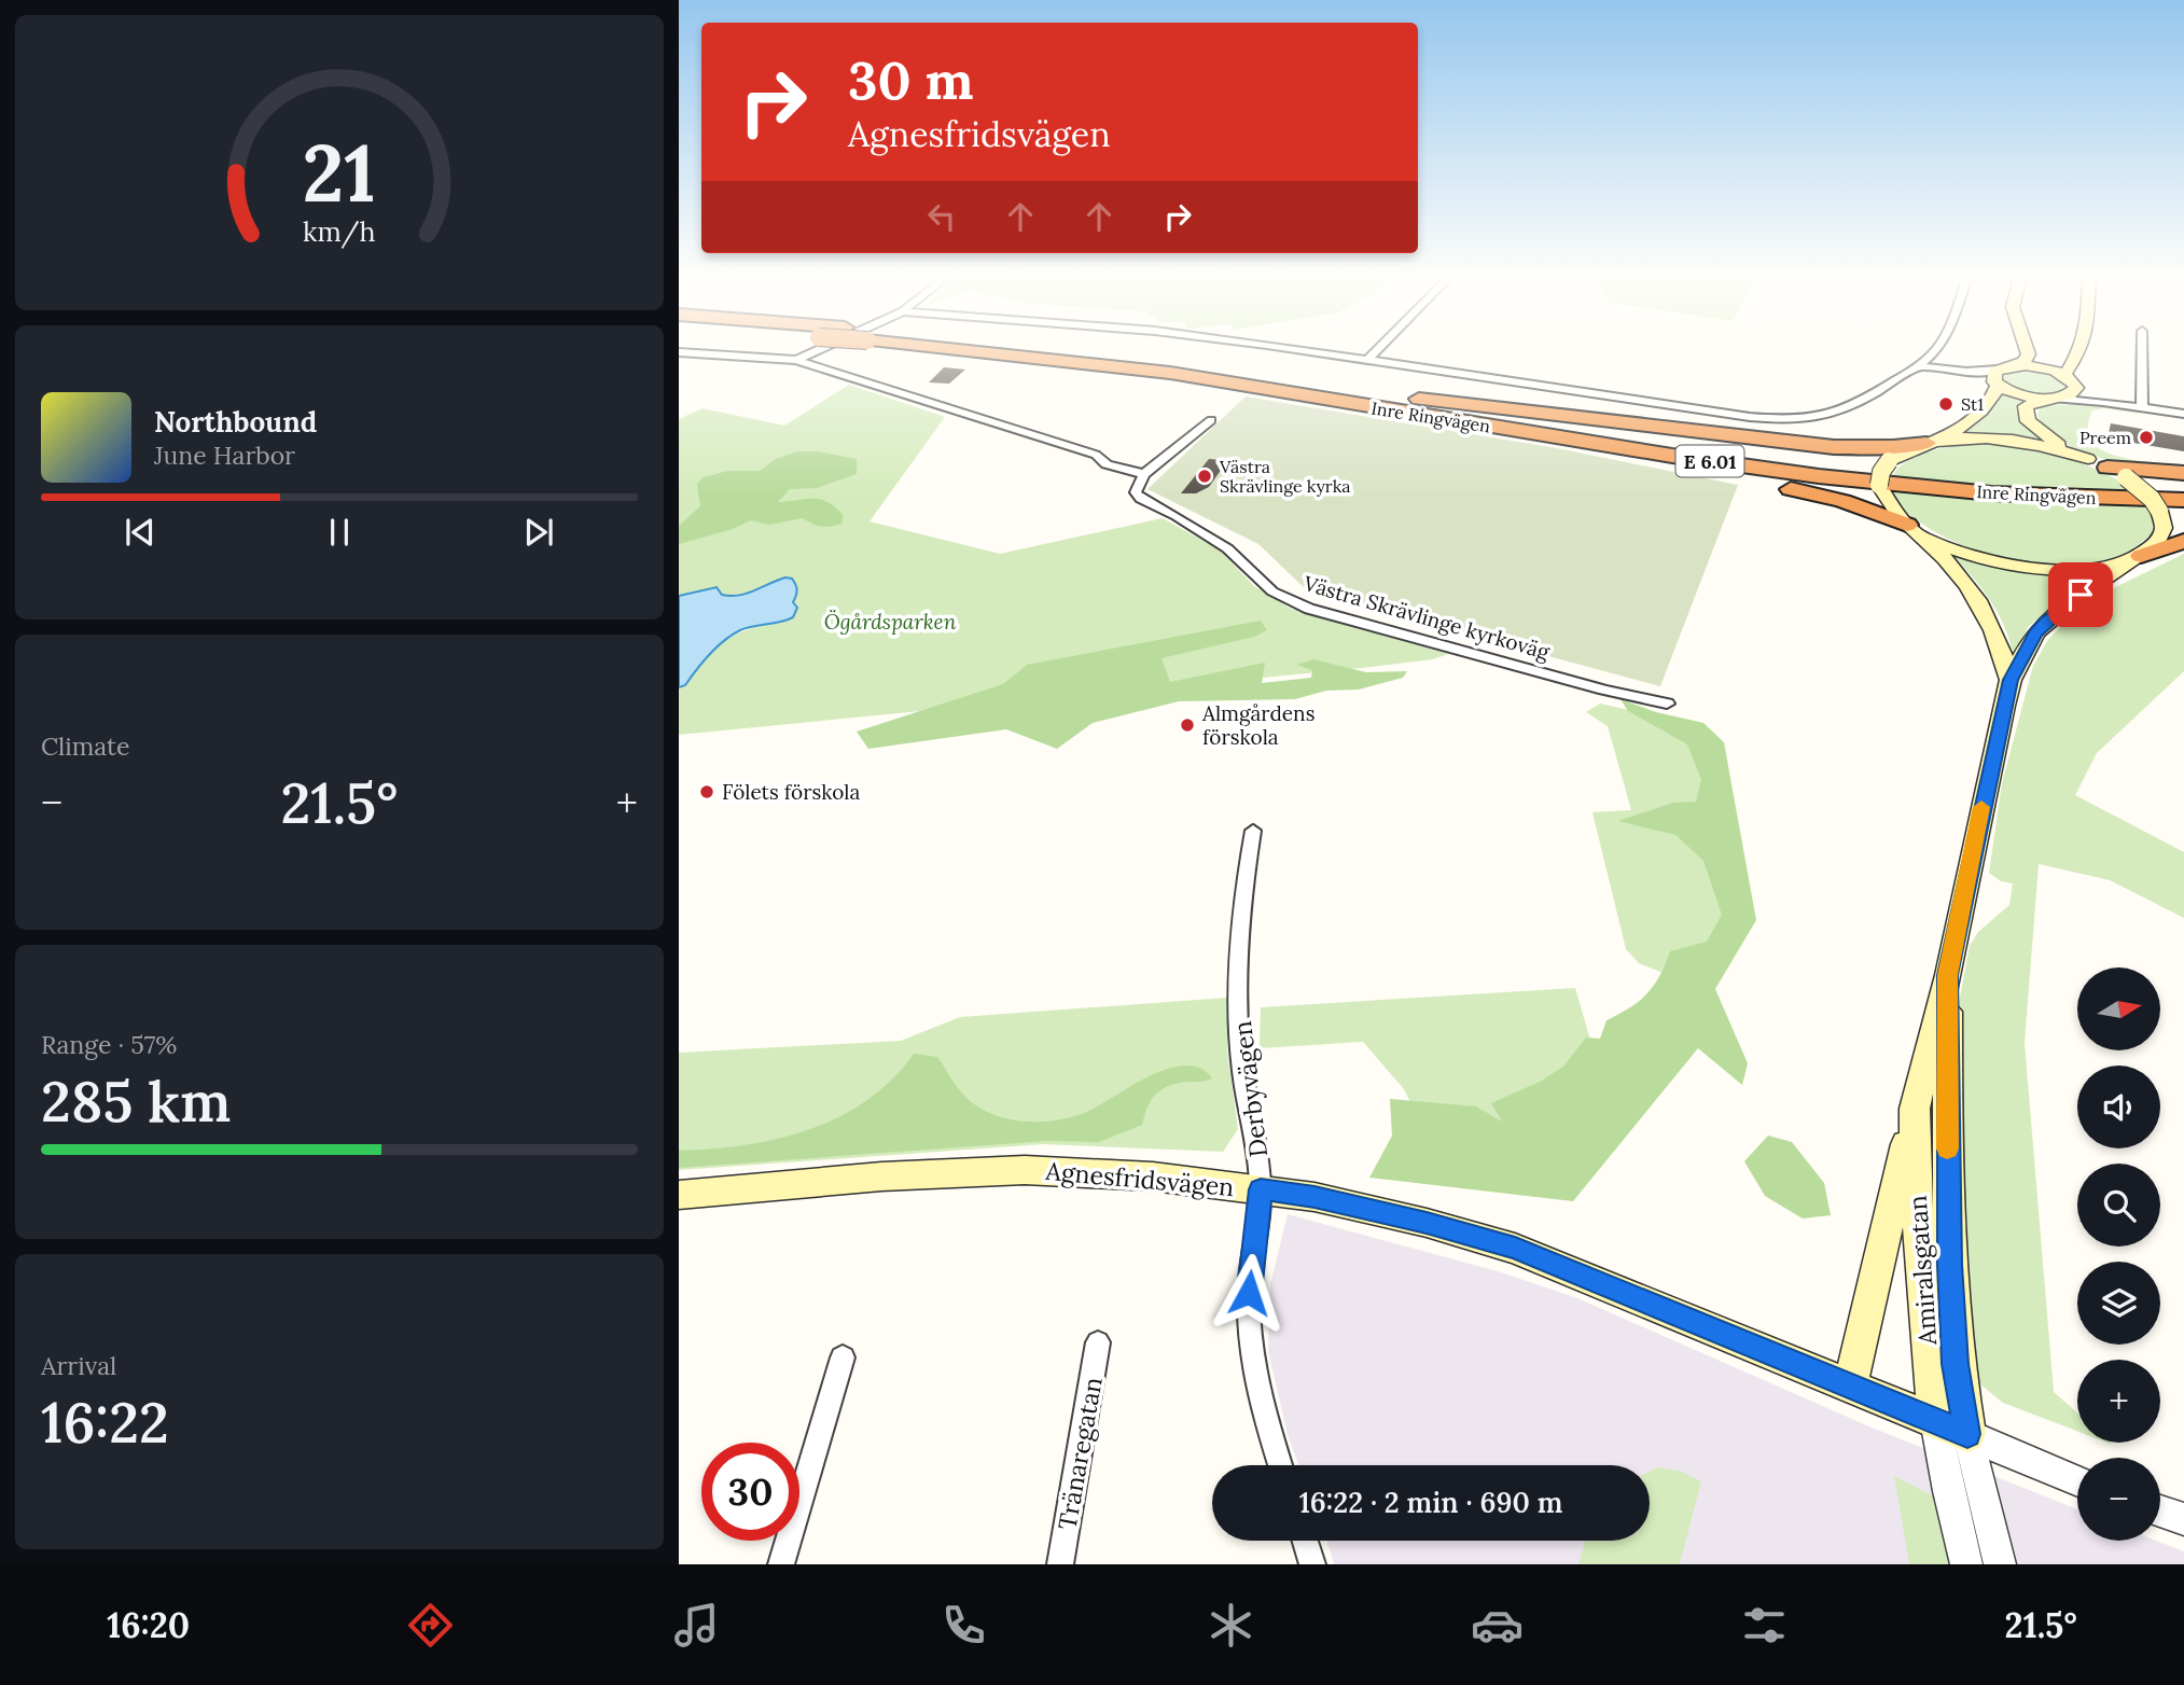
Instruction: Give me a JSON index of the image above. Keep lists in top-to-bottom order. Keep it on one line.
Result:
{"streets":{"highway":["Inre Ringvägen","E 6.01"],"main road":["Agnesfridsvägen","Amiralsgatan"],"street":["Västra Skrävlinge kyrkoväg","Derbyvägen","Tränaregatan"]},"crossings":[["Derbyvägen","Agnesfridsvägen"],["Agnesfridsvägen","Amiralsgatan"]],"parks":["Ögårdsparken"],"places":["St1","Preem","Västra Skrävlinge kyrka","Almgårdens förskola","Fölets förskola"],"north":"right","page":{"turn":["30 m","Agnesfridsvägen"],"song":["Northbound","June Harbor"],"tile":["Climate",["Range · 57%","285 km"],["Arrival","16:22"]],"heat":["−","21.5°","+"],"map_buttons":["+","−"],"limit":"30","trip":"16:22 · 2 min · 690 m","tabs":["16:20","21.5°"],"gauge":["21","km/h"]}}
